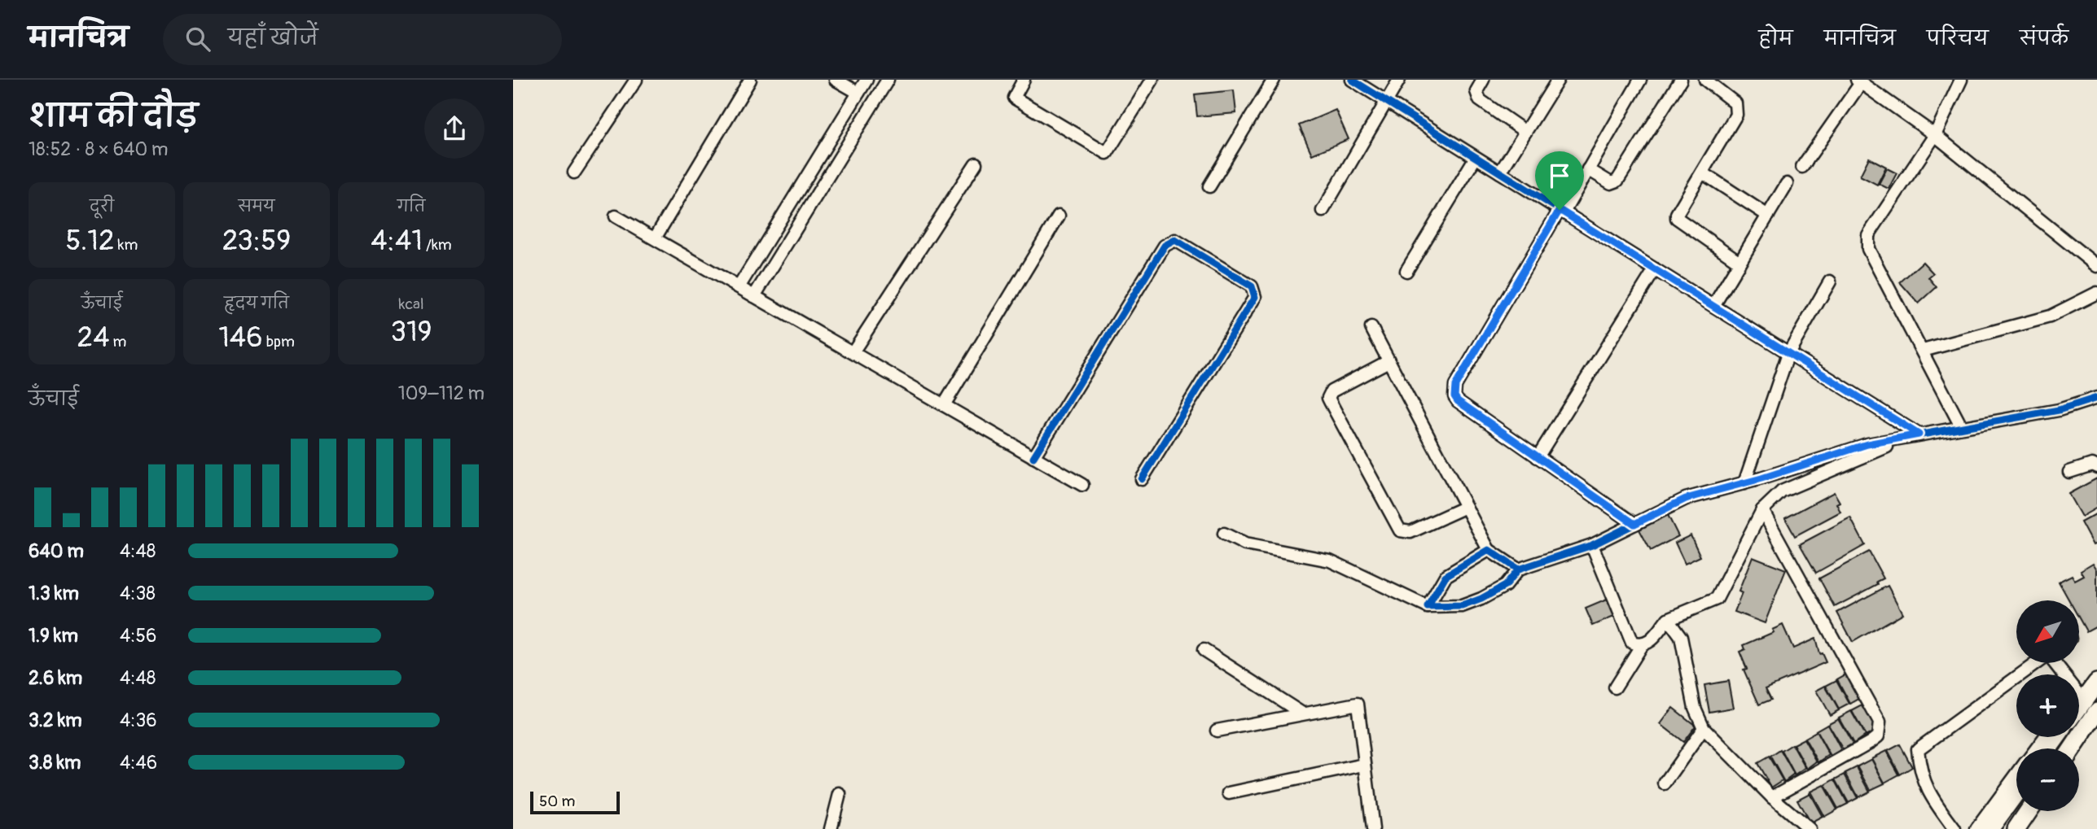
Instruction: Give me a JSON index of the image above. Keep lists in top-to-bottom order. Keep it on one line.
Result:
{"scale_bar":"50 m","north":"bottom left","page":{"header":"मानचित्र","search":"यहाँ खोजें","nav":["होम","मानचित्र","परिचय","संपर्क"],"heading":["शाम की दौड़","18:52 · 8 × 640 m"],"stats":[["दूरी","5.12 km"],["समय","23:59"],["गति","4:41 /km"],["ऊँचाई","24 m"],["हृदय गति","146 bpm"],["kcal","319"]],"chart":["ऊँचाई","109–112 m"],"list":[{"name":"640 m","note":"4:48"},{"name":"1.3 km","note":"4:38"},{"name":"1.9 km","note":"4:56"},{"name":"2.6 km","note":"4:48"},{"name":"3.2 km","note":"4:36"},{"name":"3.8 km","note":"4:46"}],"map_buttons":["+","−"],"scale":"50 m"}}
